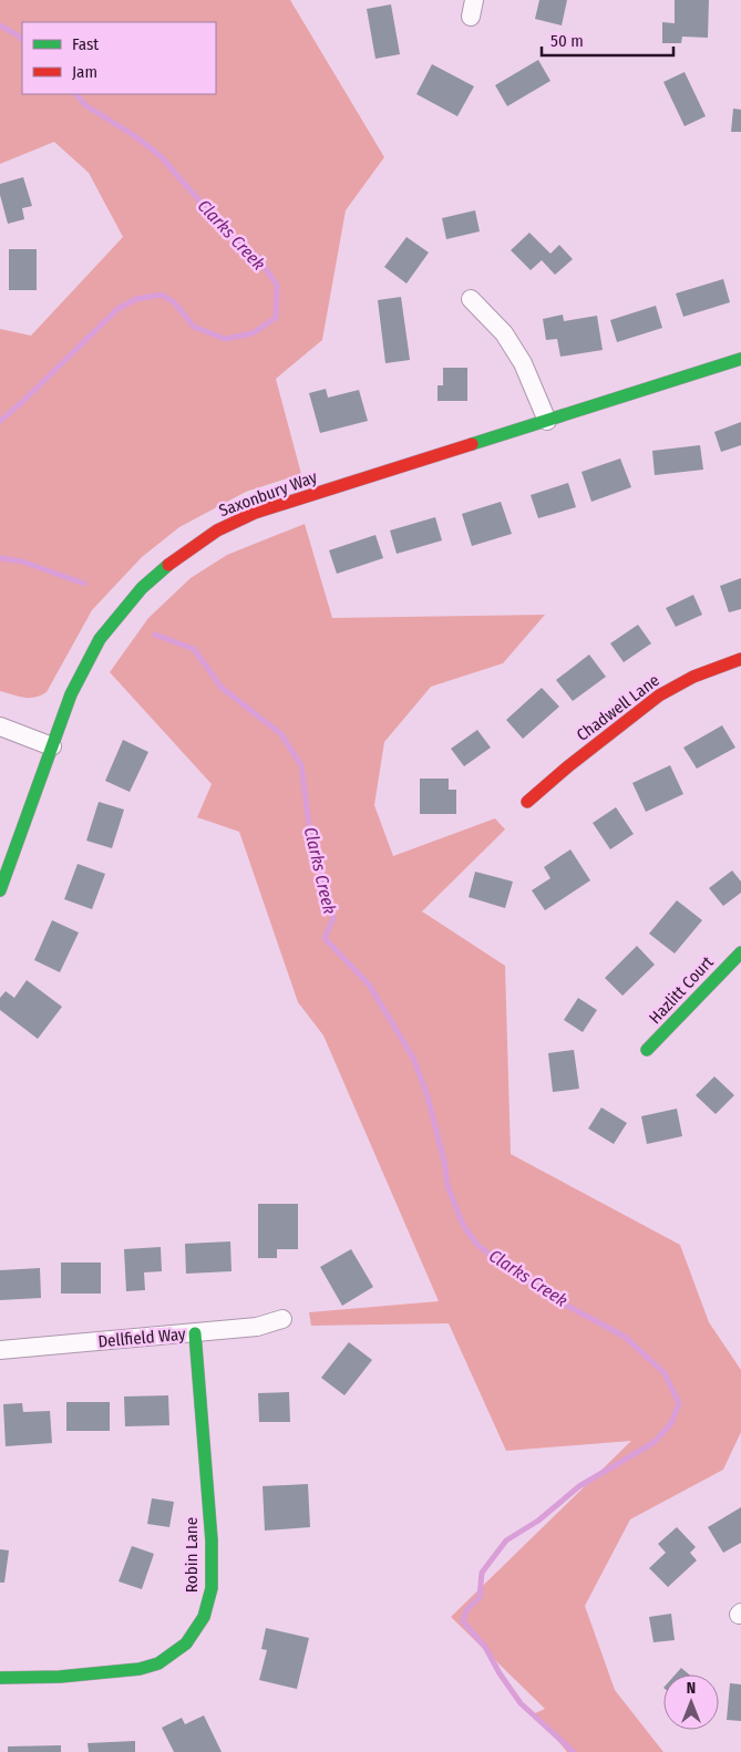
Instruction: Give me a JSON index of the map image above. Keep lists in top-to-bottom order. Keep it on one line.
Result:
{"streets":{"street":["Saxonbury Way","Chadwell Lane","Hazlitt Court","Dellfield Way","Robin Lane"]},"crossings":[["Dellfield Way","Robin Lane"]],"water":["Clarks Creek"],"legend":["Fast","Jam"],"scale_bar":"50 m","north":"top"}
